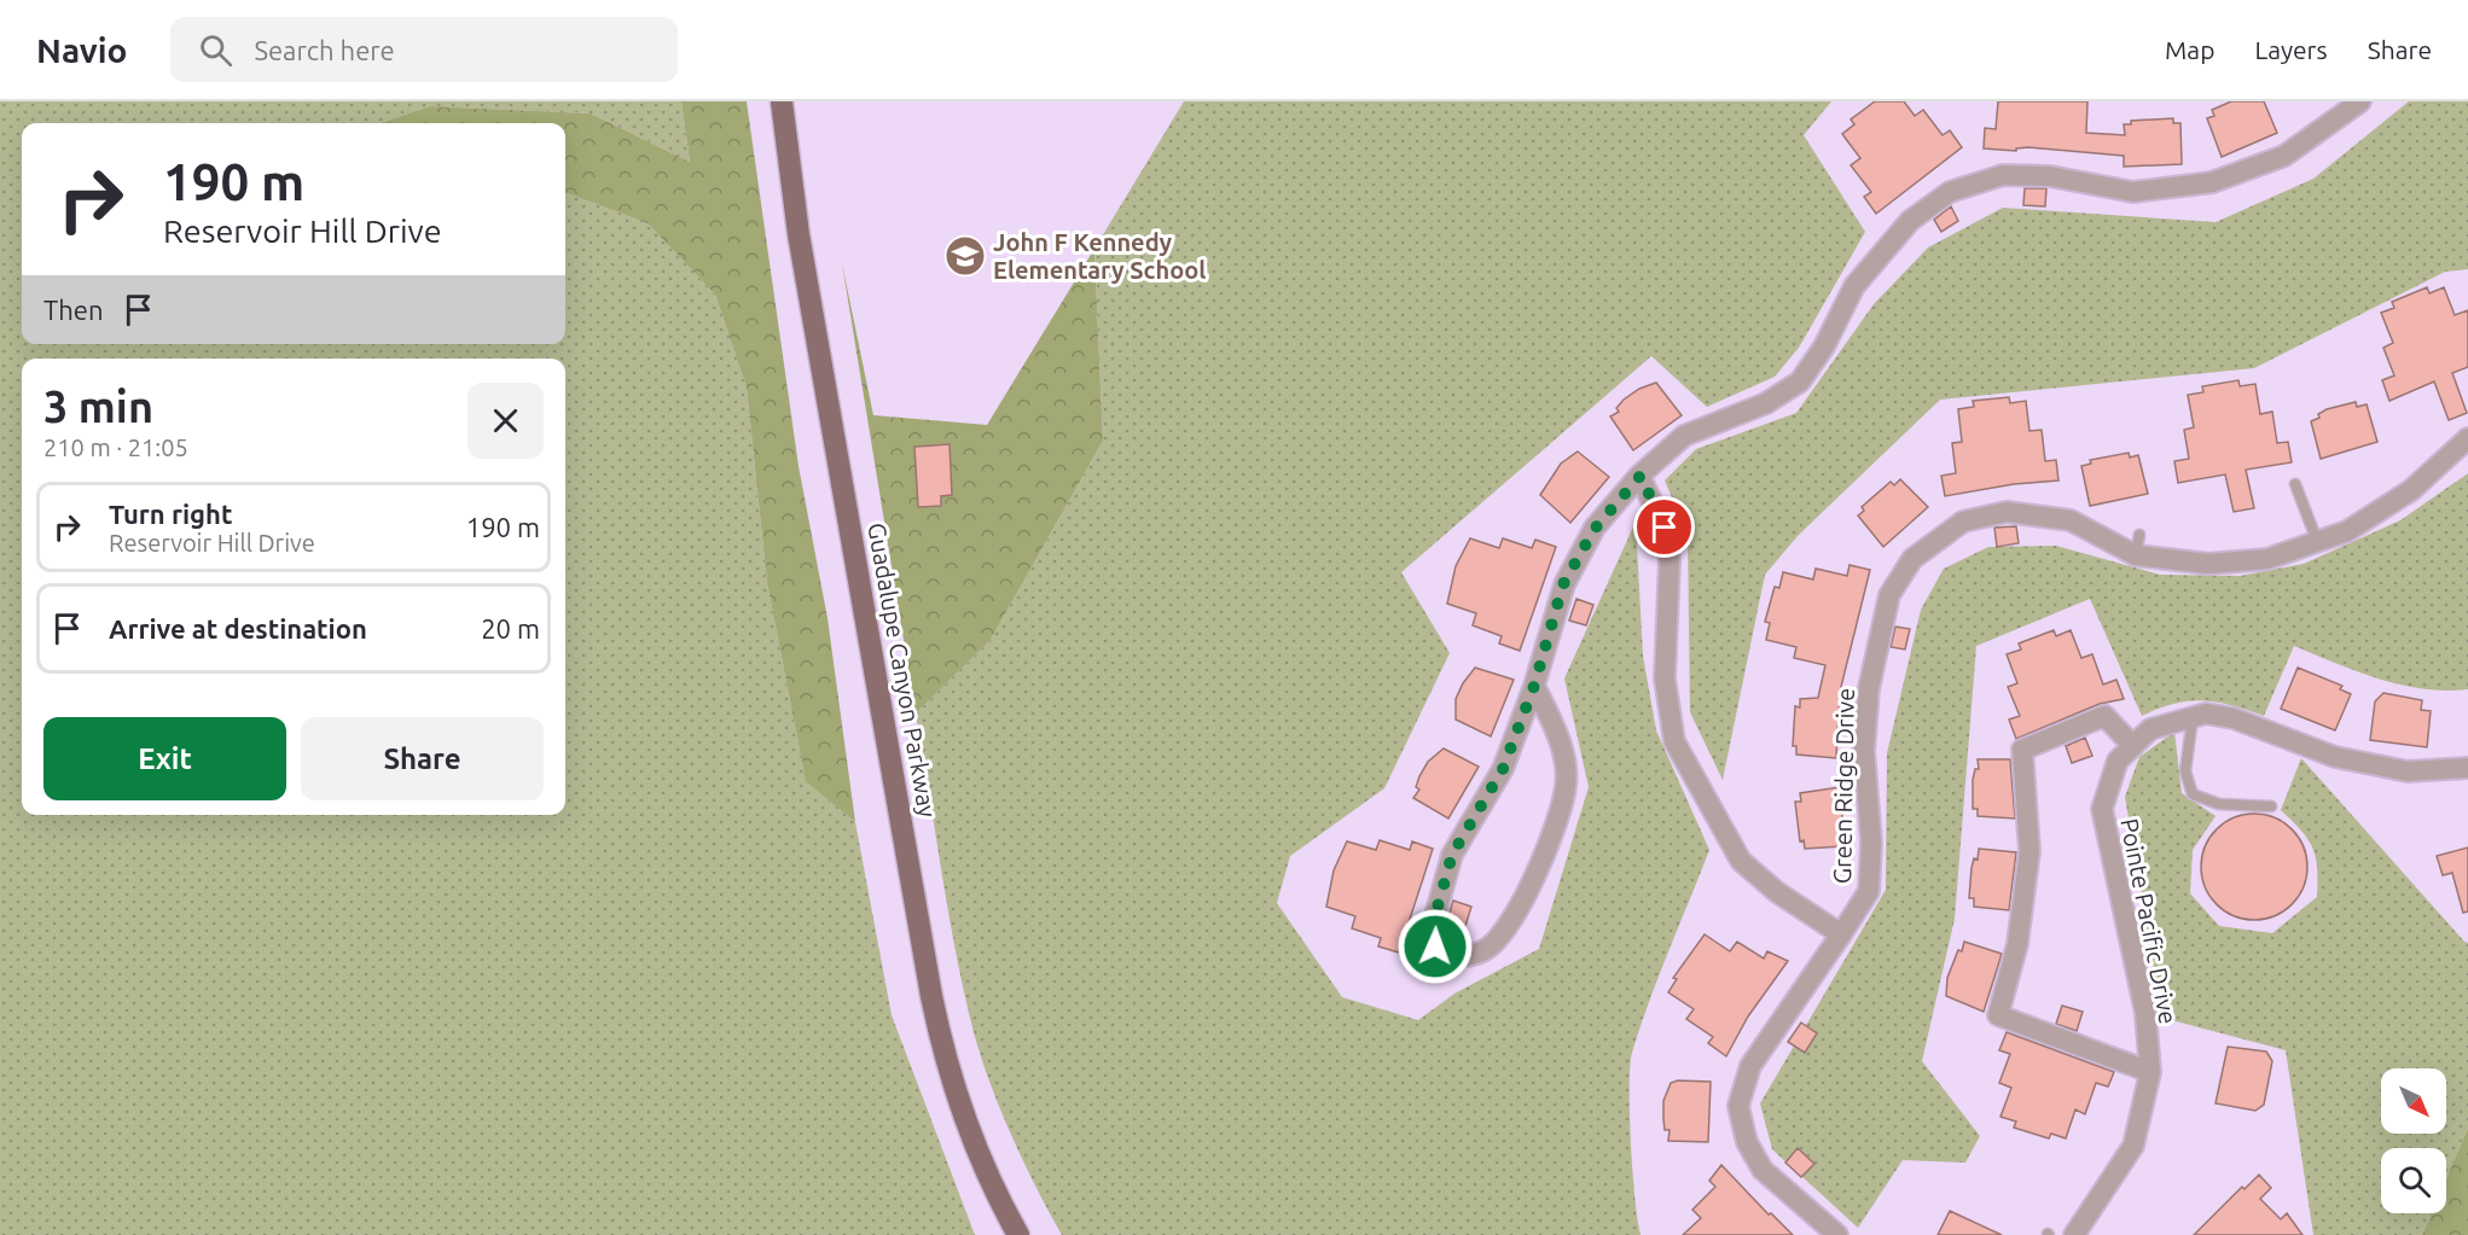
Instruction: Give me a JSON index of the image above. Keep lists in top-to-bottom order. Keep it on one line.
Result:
{"streets":{"main road":["Guadalupe Canyon Parkway"],"street":["Green Ridge Drive","Pointe Pacific Drive"]},"places":{"school or university":["John F Kennedy Elementary School"]},"north":"bottom right","page":{"header":"Navio","search":"Search here","nav":["Map","Layers","Share"],"turn":["190 m","Reservoir Hill Drive"],"then":"Then","heading":["3 min","210 m · 21:05"],"list":[{"name":"Turn right","note":"Reservoir Hill Drive","value":"190 m"},{"name":"Arrive at destination","value":"20 m"}],"buttons":["Exit","Share"]}}
